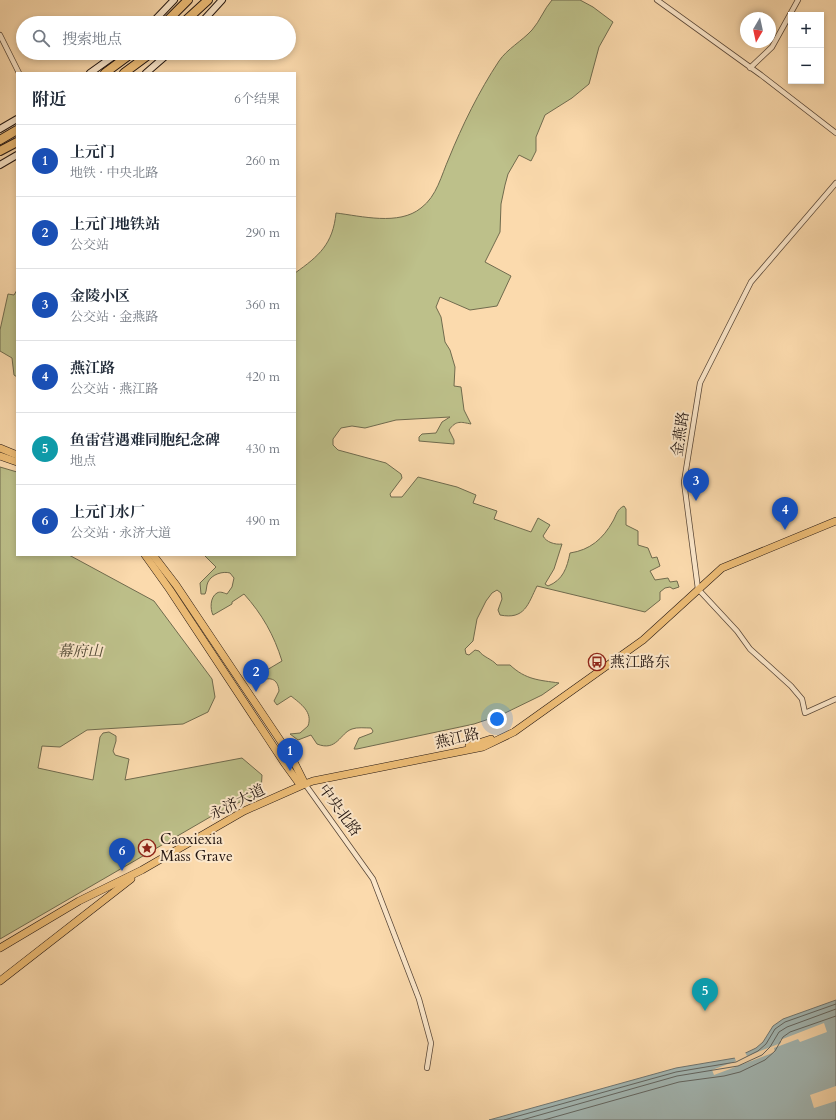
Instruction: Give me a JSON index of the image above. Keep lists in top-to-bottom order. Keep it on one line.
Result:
{"streets":{"main road":["燕江路","永济大道","中央北路"],"street":["金燕路"]},"crossings":[["金燕路","燕江路"],["燕江路","永济大道"],["燕江路","中央北路"],["永济大道","中央北路"]],"parks":["幕府山"],"places":{"bus stop":["燕江路东"],"place":["Caoxiexia Mass Grave"]},"north":"bottom","page":{"map_buttons":["+","−"],"search":"搜索地点","heading":["附近","6个结果"],"list":[{"mark":"1","name":"上元门","note":"地铁 · 中央北路","value":"260 m"},{"mark":"2","name":"上元门地铁站","note":"公交站","value":"290 m"},{"mark":"3","name":"金陵小区","note":"公交站 · 金燕路","value":"360 m"},{"mark":"4","name":"燕江路","note":"公交站 · 燕江路","value":"420 m"},{"mark":"5","name":"鱼雷营遇难同胞纪念碑","note":"地点","value":"430 m"},{"mark":"6","name":"上元门水厂","note":"公交站 · 永济大道","value":"490 m"}],"pins":["3","4","2","1","6","5"]}}
